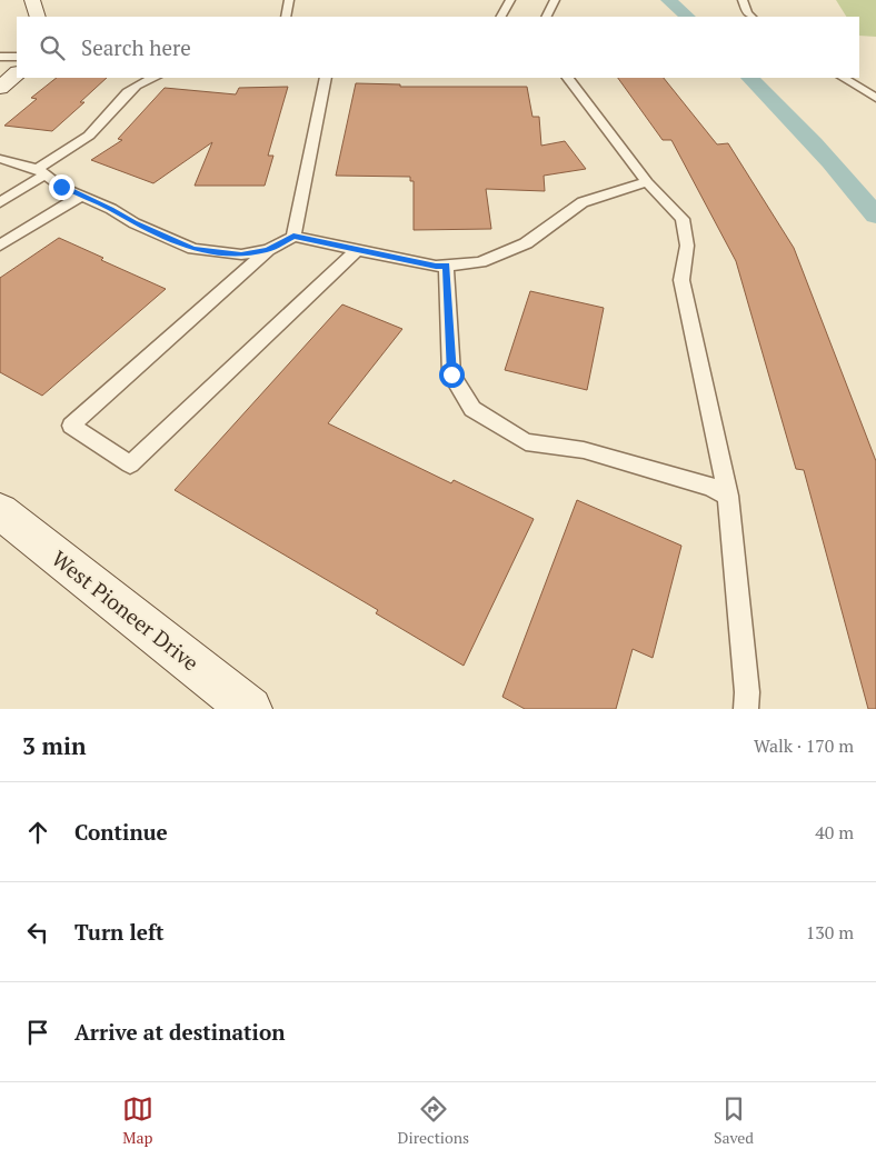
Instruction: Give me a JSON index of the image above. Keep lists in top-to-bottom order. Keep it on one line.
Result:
{"streets":{"main road":["West Pioneer Drive"]},"page":{"search":"Search here","heading":["3 min","Walk · 170 m"],"list":[["Continue","40 m"],["Turn left","130 m"],"Arrive at destination"],"nav":["Map","Directions","Saved"]}}
